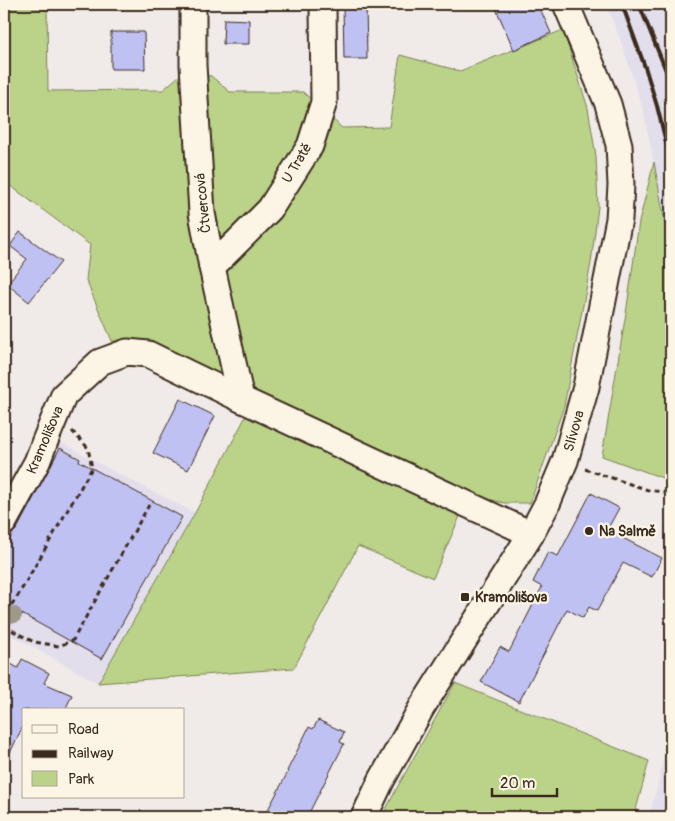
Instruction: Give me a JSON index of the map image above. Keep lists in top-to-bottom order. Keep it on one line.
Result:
{"streets":{"street":["U Tratě","Čtvercová","Slívova","Kramolišova"]},"crossings":[["U Tratě","Čtvercová"],["Čtvercová","Kramolišova"],["Slívova","Kramolišova"]],"places":{"other":["Na Salmě"],"transit":["Kramolišova"]},"legend":["Road","Railway","Park"],"scale_bar":"20 m"}
